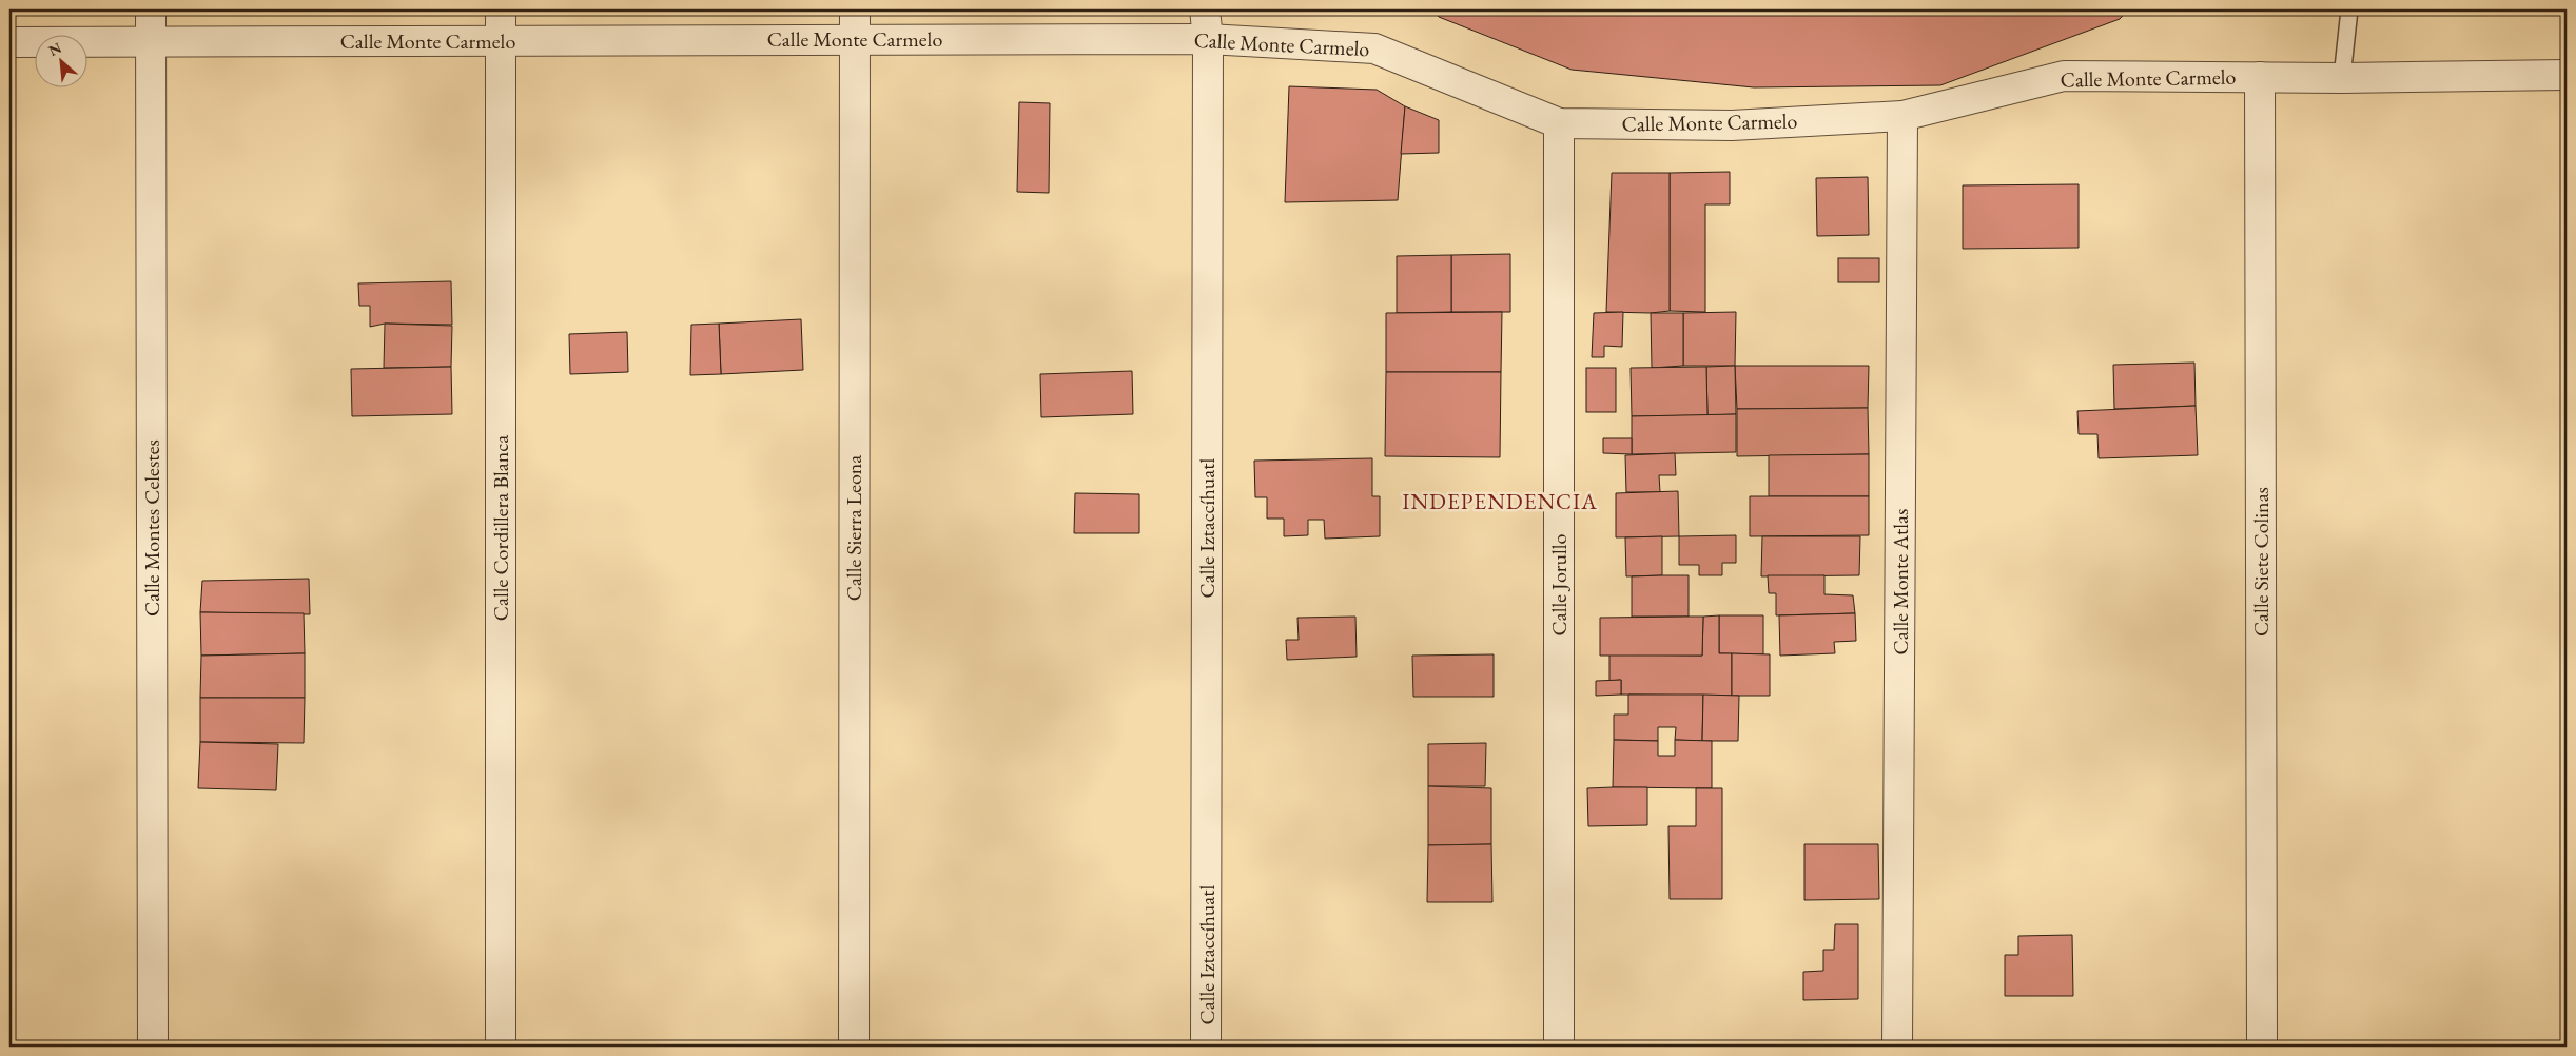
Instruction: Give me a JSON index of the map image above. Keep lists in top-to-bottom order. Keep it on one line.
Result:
{"streets":{"street":["Calle Monte Carmelo","Calle Montes Celestes","Calle Cordillera Blanca","Calle Sierra Leona","Calle Iztaccíhuatl","Calle Siete Colinas","Calle Monte Atlas","Calle Jorullo"]},"crossings":[["Calle Monte Carmelo","Calle Montes Celestes"],["Calle Monte Carmelo","Calle Cordillera Blanca"],["Calle Monte Carmelo","Calle Sierra Leona"],["Calle Monte Carmelo","Calle Iztaccíhuatl"],["Calle Monte Carmelo","Calle Siete Colinas"],["Calle Monte Carmelo","Calle Monte Atlas"],["Calle Monte Carmelo","Calle Jorullo"]],"districts":["INDEPENDENCIA"],"north":"top left"}
